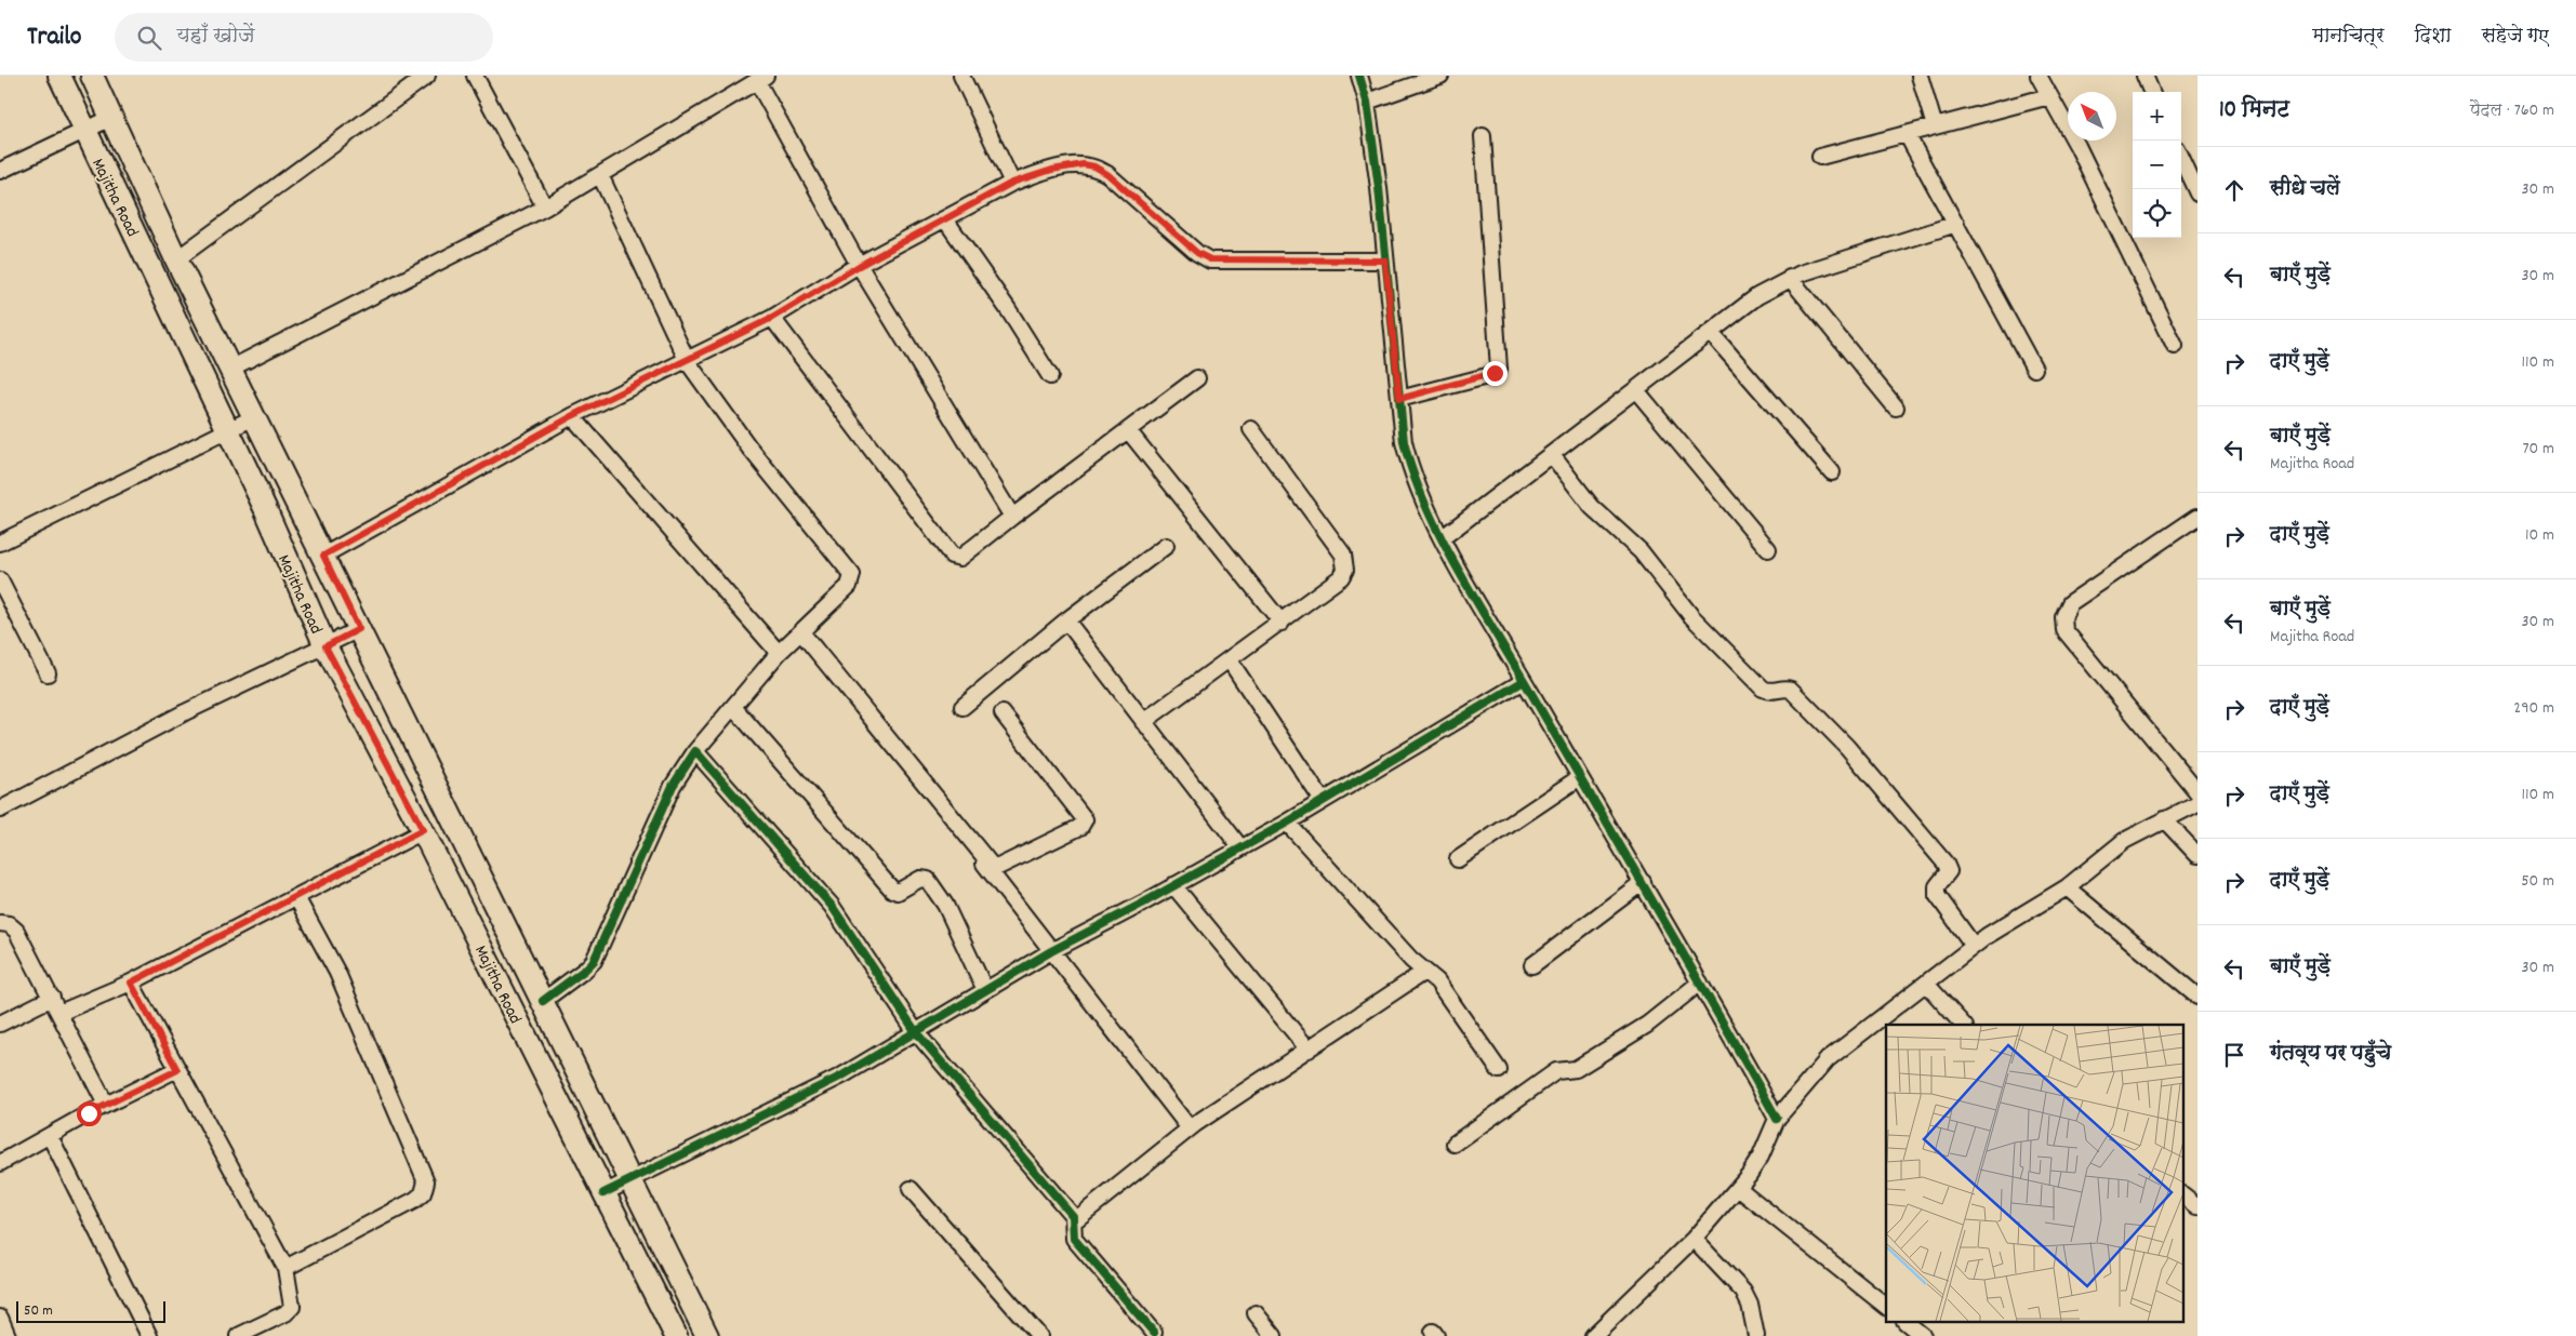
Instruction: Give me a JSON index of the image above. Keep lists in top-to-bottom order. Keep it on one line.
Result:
{"streets":{"main road":["Majitha Road"]},"scale_bar":"50 m","north":"top left","page":{"header":"Trailo","search":"यहाँ खोजें","nav":["मानचित्र","दिशा","सहेजे गए"],"heading":["10 मिनट","पैदल · 760 m"],"map_buttons":["+","−"],"list":[["सीधे चलें","30 m"],["बाएँ मुड़ें","30 m"],["दाएँ मुड़ें","110 m"],["बाएँ मुड़ें","Majitha Road","70 m"],["दाएँ मुड़ें","10 m"],["बाएँ मुड़ें","Majitha Road","30 m"],["दाएँ मुड़ें","290 m"],["दाएँ मुड़ें","110 m"],["दाएँ मुड़ें","50 m"],["बाएँ मुड़ें","30 m"],"गंतव्य पर पहुँचे"],"scale":"50 m"}}
